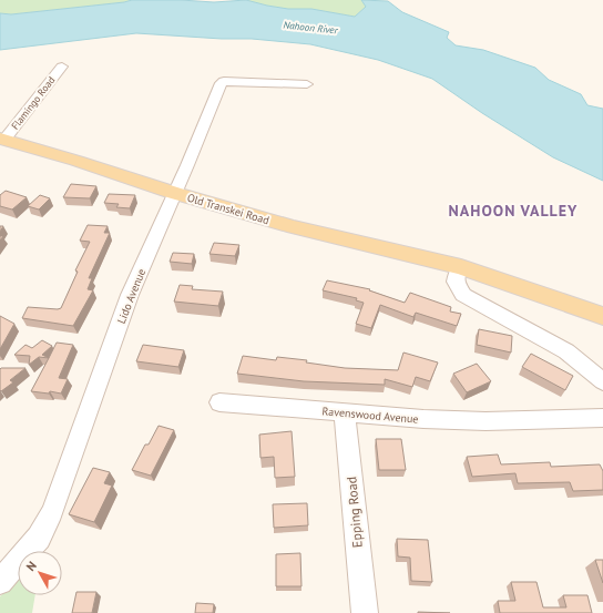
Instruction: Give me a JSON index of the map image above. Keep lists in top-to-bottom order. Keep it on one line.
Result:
{"streets":{"main road":["Old Transkei Road"],"street":["Flamingo Road","Lido Avenue","Ravenswood Avenue","Epping Road"]},"crossings":[["Flamingo Road","Old Transkei Road"],["Old Transkei Road","Lido Avenue"],["Ravenswood Avenue","Epping Road"]],"districts":["NAHOON VALLEY"],"water":["Nahoon River"],"north":"top left"}
